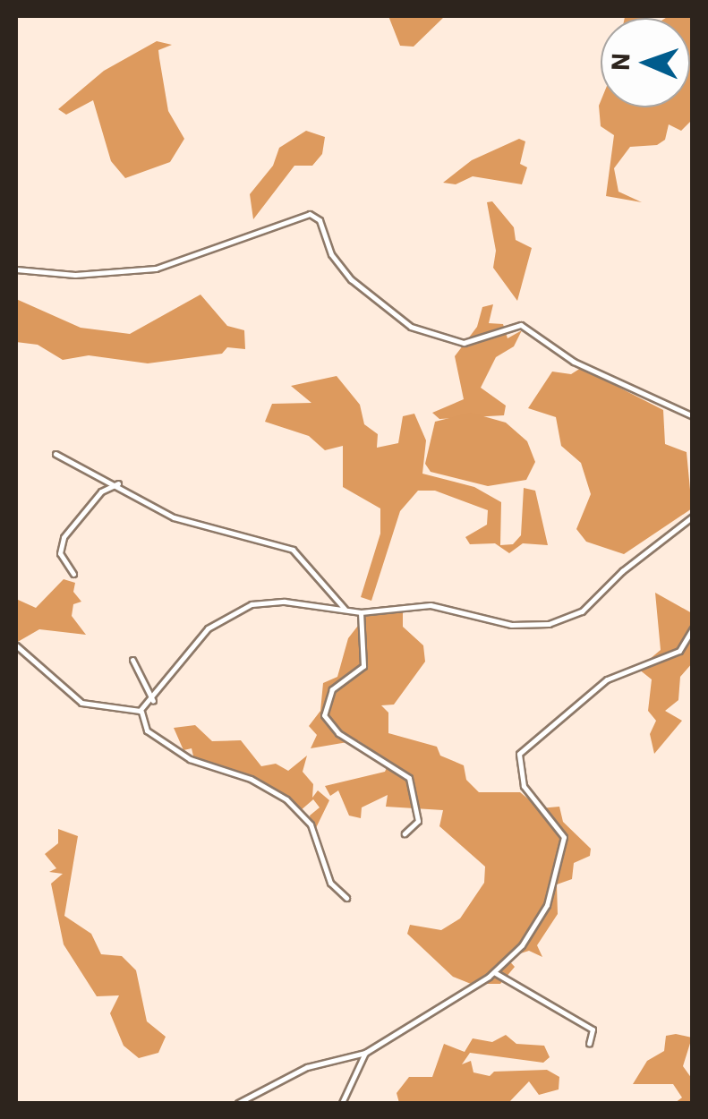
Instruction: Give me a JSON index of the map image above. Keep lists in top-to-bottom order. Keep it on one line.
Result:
{"north":"left"}
